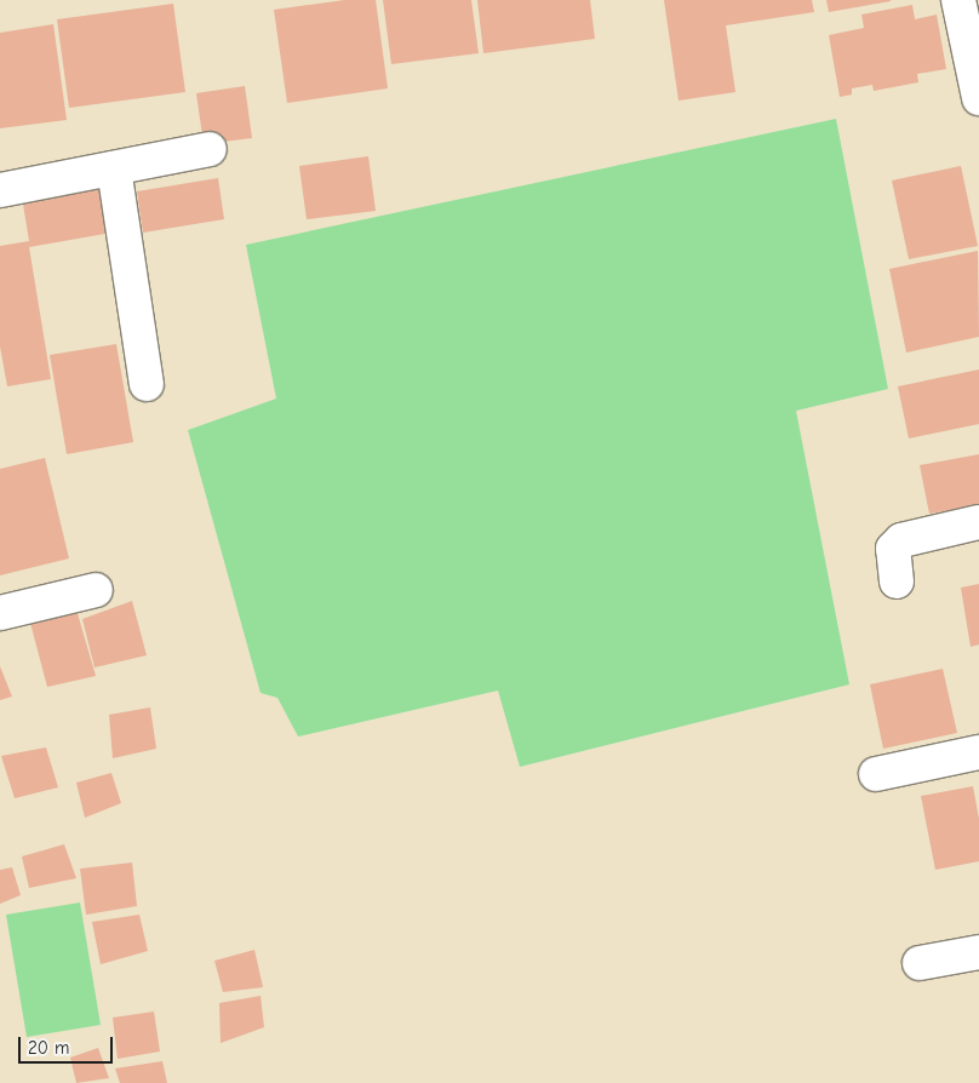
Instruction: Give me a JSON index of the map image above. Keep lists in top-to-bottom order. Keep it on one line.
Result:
{"scale_bar":"20 m"}
